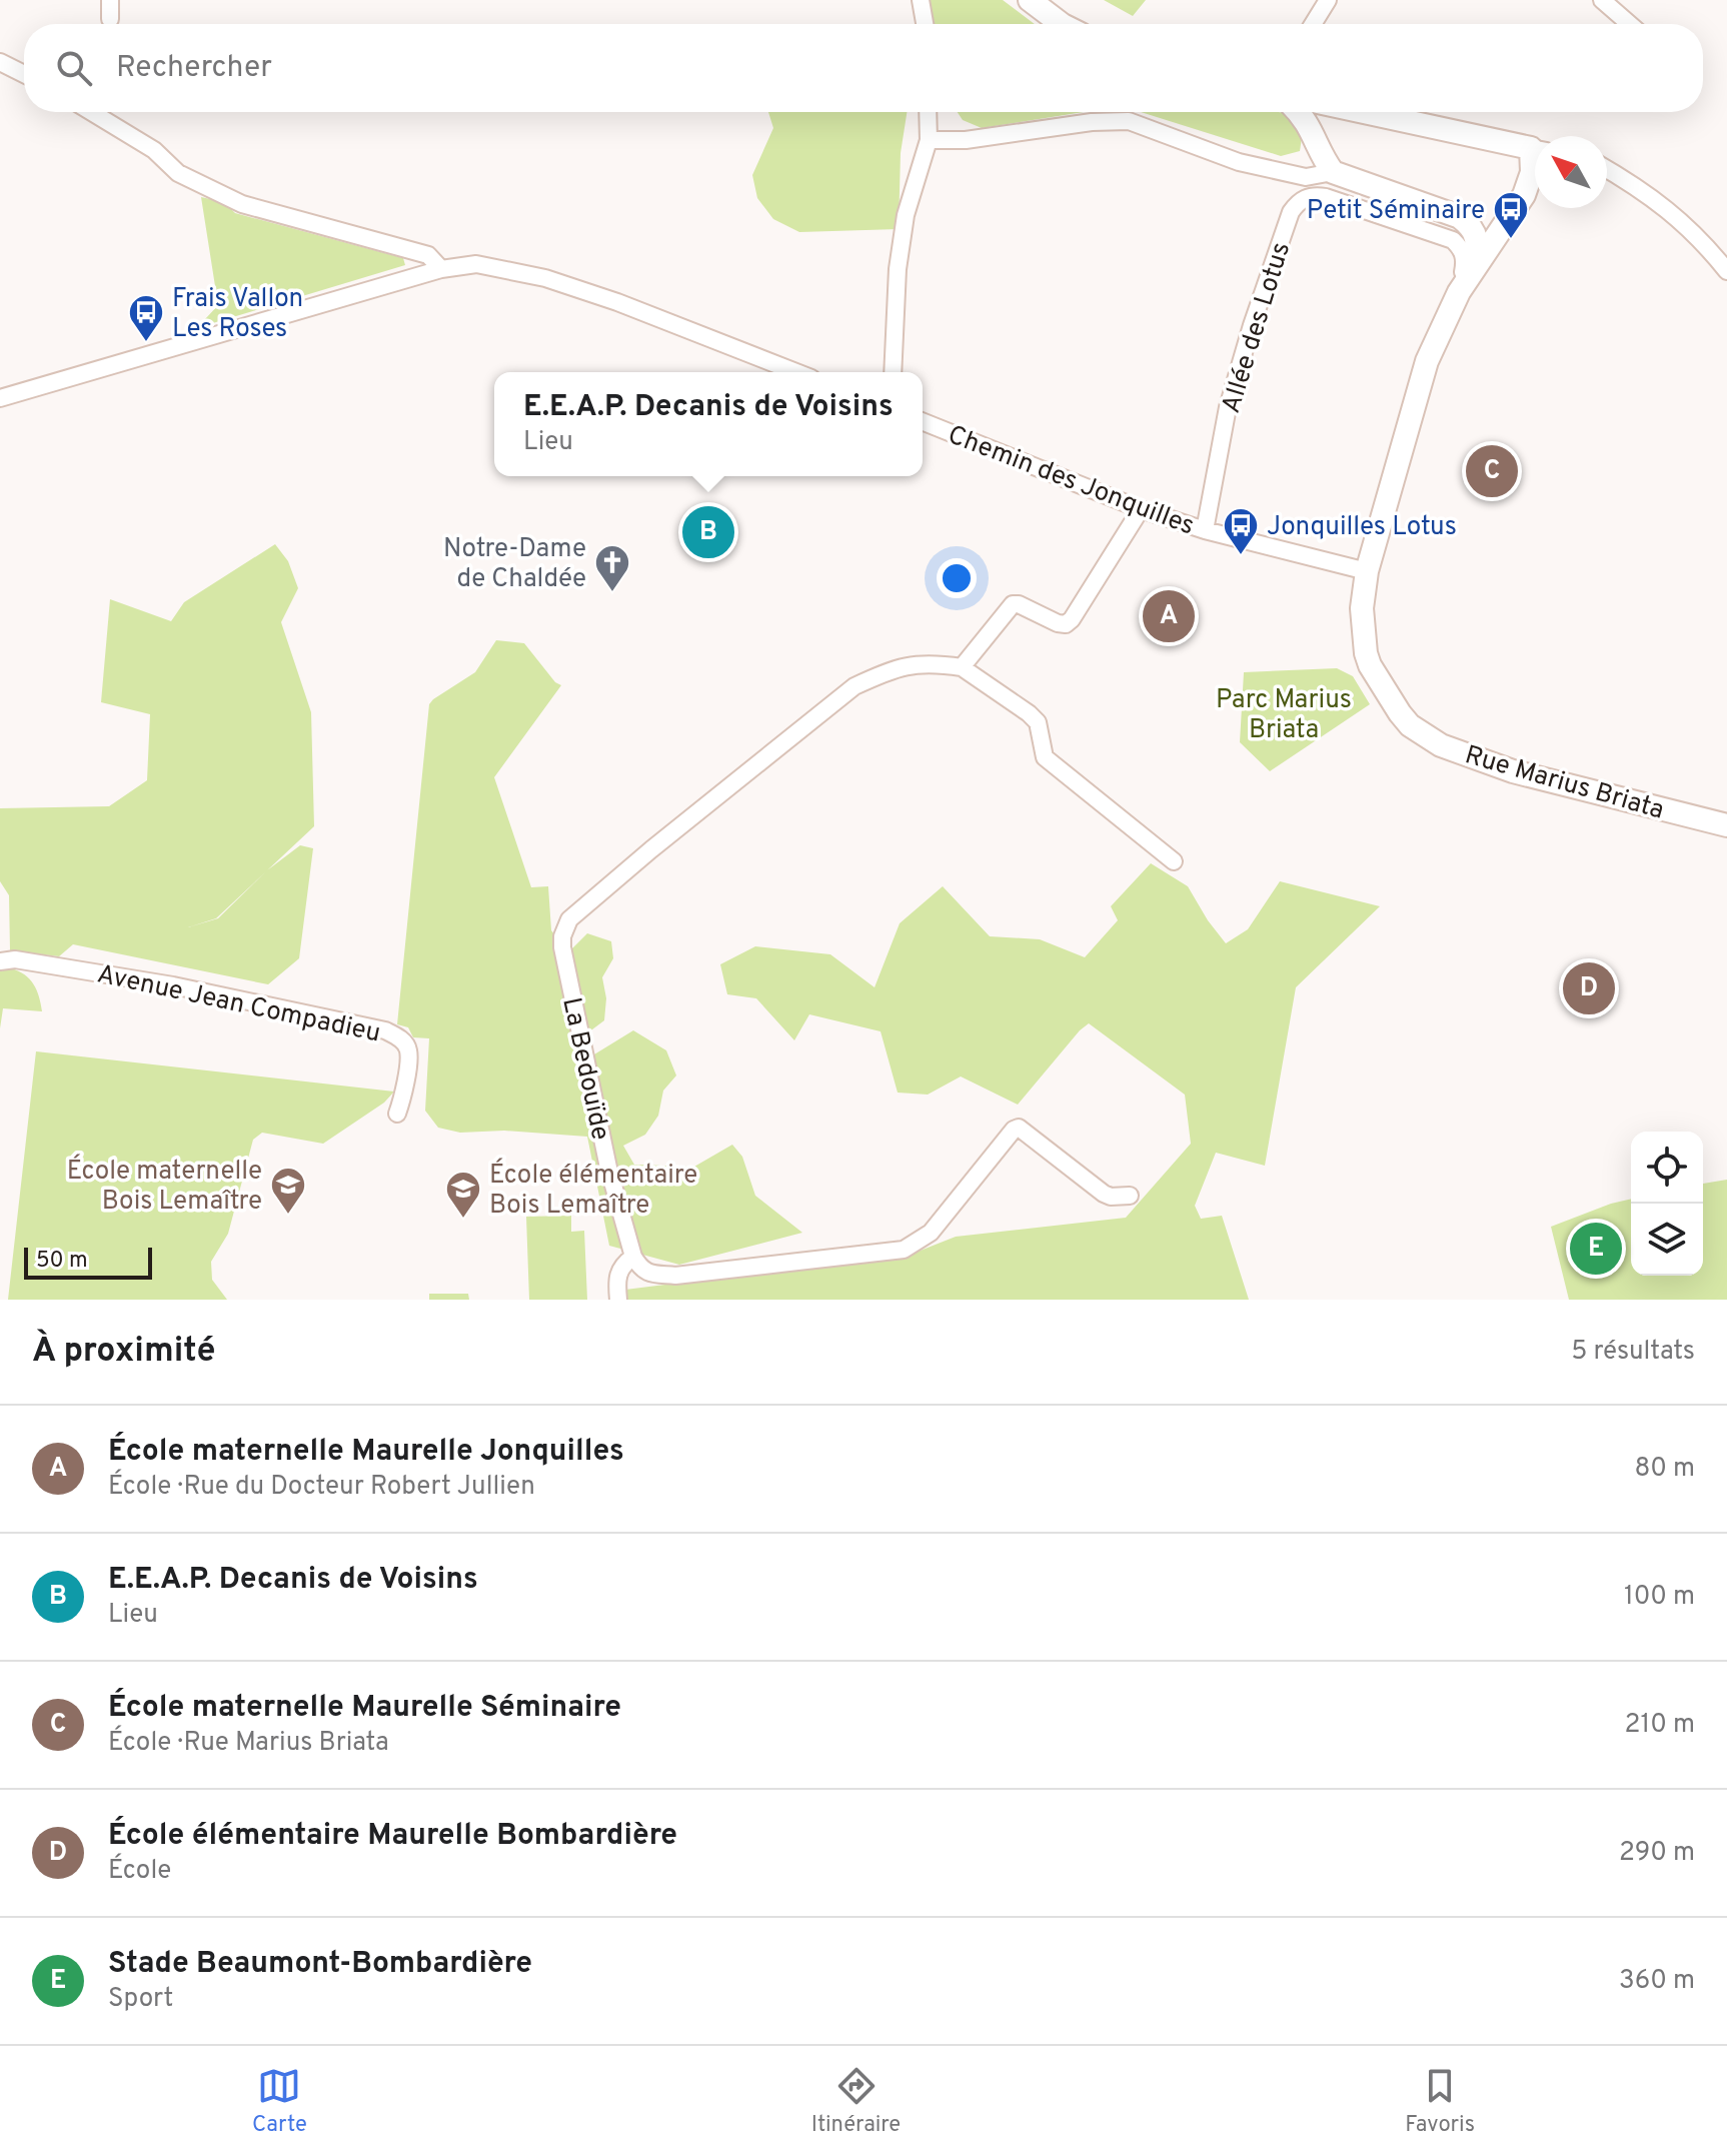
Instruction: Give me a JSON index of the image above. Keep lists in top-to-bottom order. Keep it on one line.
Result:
{"streets":{"street":["Allée des Lotus","Chemin des Jonquilles","Rue Marius Briata","Avenue Jean Compadieu","La Bedouïde"]},"crossings":[["Allée des Lotus","Chemin des Jonquilles"],["Allée des Lotus","Rue Marius Briata"],["Chemin des Jonquilles","Rue Marius Briata"]],"parks":["Parc Marius Briata"],"places":{"bus stop":["Petit Séminaire","Frais Vallon Les Roses","Jonquilles Lotus"],"church":["Notre-Dame de Chaldée"],"school or university":["École maternelle Bois Lemaître","École élémentaire Bois Lemaître"]},"scale_bar":"50 m","north":"top left","page":{"search":"Rechercher","popup":["E.E.A.P. Decanis de Voisins","Lieu"],"pins":["C","B","A","D","E"],"scale":"50 m","heading":["À proximité","5 résultats"],"list":[{"mark":"A","name":"École maternelle Maurelle Jonquilles","note":"École · Rue du Docteur Robert Jullien","value":"80 m"},{"mark":"B","name":"E.E.A.P. Decanis de Voisins","note":"Lieu","value":"100 m"},{"mark":"C","name":"École maternelle Maurelle Séminaire","note":"École · Rue Marius Briata","value":"210 m"},{"mark":"D","name":"École élémentaire Maurelle Bombardière","note":"École","value":"290 m"},{"mark":"E","name":"Stade Beaumont-Bombardière","note":"Sport","value":"360 m"}],"nav":["Carte","Itinéraire","Favoris"]}}
